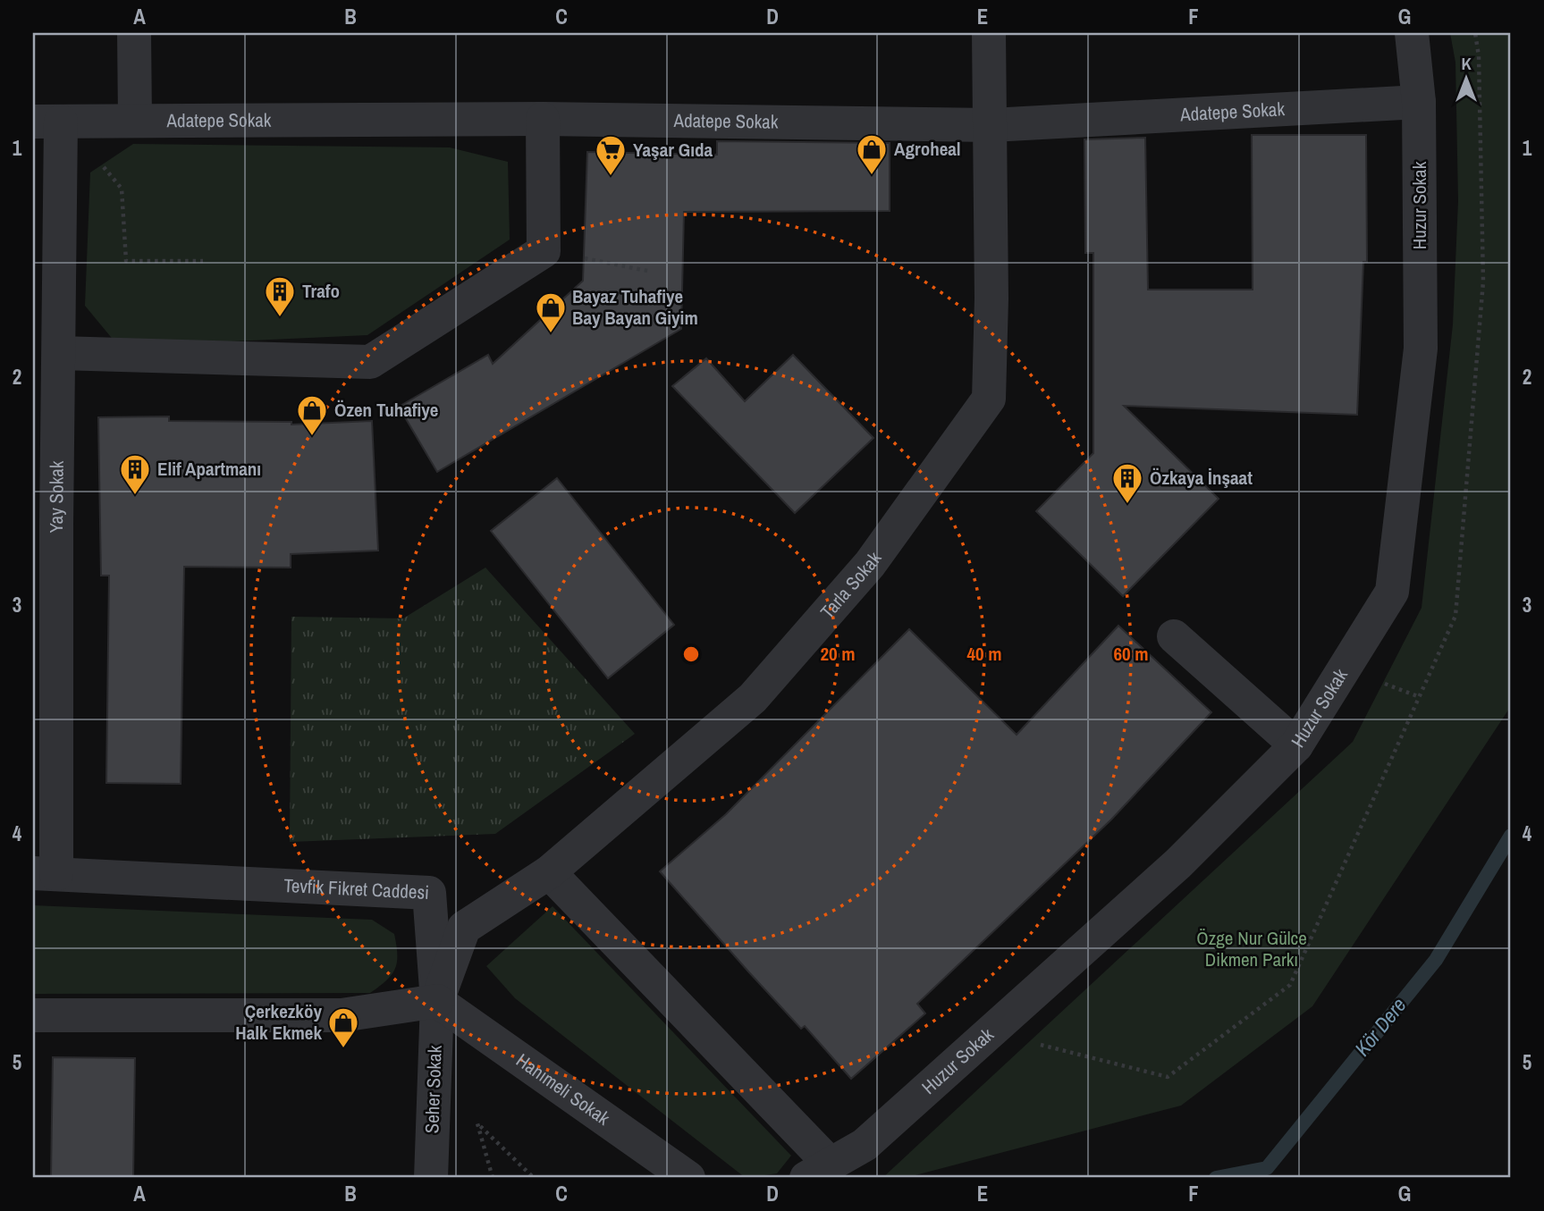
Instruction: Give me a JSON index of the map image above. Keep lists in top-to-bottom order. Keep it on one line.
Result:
{"streets":{"street":["Adatepe Sokak","Huzur Sokak","Yay Sokak","Tarla Sokak","Tevfik Fikret Caddesi","Seher Sokak","Hanımeli Sokak"]},"crossings":[["Adatepe Sokak","Huzur Sokak"],["Adatepe Sokak","Yay Sokak"],["Adatepe Sokak","Tarla Sokak"],["Yay Sokak","Tevfik Fikret Caddesi"],["Tarla Sokak","Tevfik Fikret Caddesi"],["Tarla Sokak","Seher Sokak"],["Tarla Sokak","Hanımeli Sokak"],["Tevfik Fikret Caddesi","Seher Sokak"],["Tevfik Fikret Caddesi","Hanımeli Sokak"],["Seher Sokak","Hanımeli Sokak"]],"water":["Kör Dere"],"parks":["Özge Nur Gülce Dikmen Parkı"],"places":{"shop":["Agroheal","Bayaz Tuhafiye Bay Bayan Giyim","Özen Tuhafiye","Çerkezköy Halk Ekmek"],"supermarket":["Yaşar Gıda"],"building":["Trafo","Elif Apartmanı","Özkaya İnşaat"]},"north":"top","grid":{"columns":["A","B","C","D","E","F","G"],"rows":["1","2","3","4","5"]},"rings":["20 m","40 m","60 m"]}
